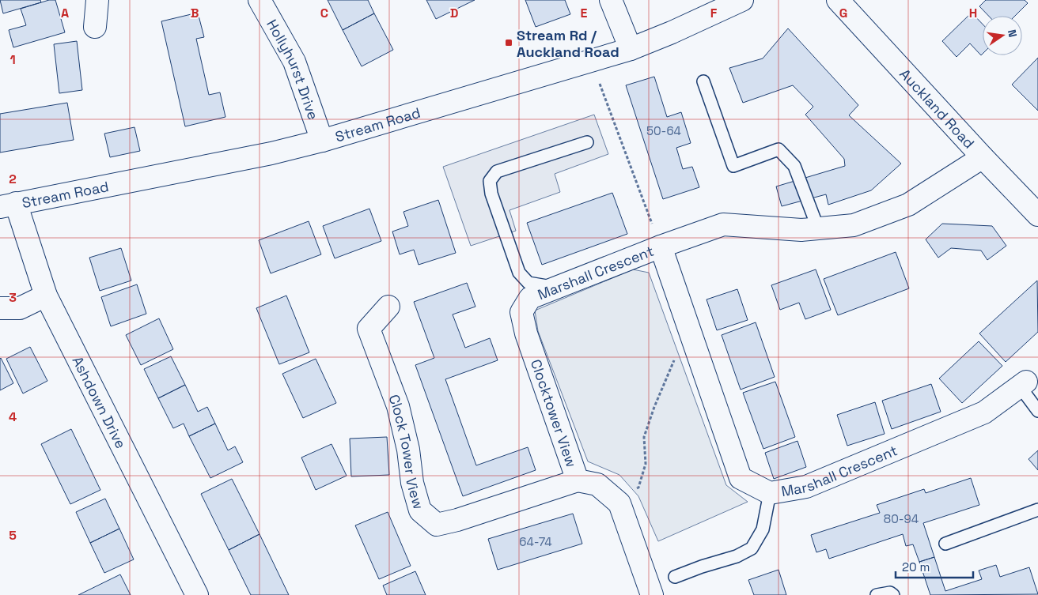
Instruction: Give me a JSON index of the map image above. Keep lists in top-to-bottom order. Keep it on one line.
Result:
{"streets":{"main road":["Hollyhurst Drive","Auckland Road","Stream Road","Marshall Crescent","Ashdown Drive","Clocktower View","Clock Tower View"]},"crossings":[["Hollyhurst Drive","Stream Road"],["Auckland Road","Marshall Crescent"],["Stream Road","Ashdown Drive"],["Marshall Crescent","Clocktower View"],["Clocktower View","Clock Tower View"]],"places":{"transit":["Stream Rd / Auckland Road"]},"house_numbers":["50-64","80-94","64-74"],"scale_bar":"20 m","north":"right","grid":{"columns":["A","B","C","D","E","F","G","H"],"rows":["1","2","3","4","5"]}}
